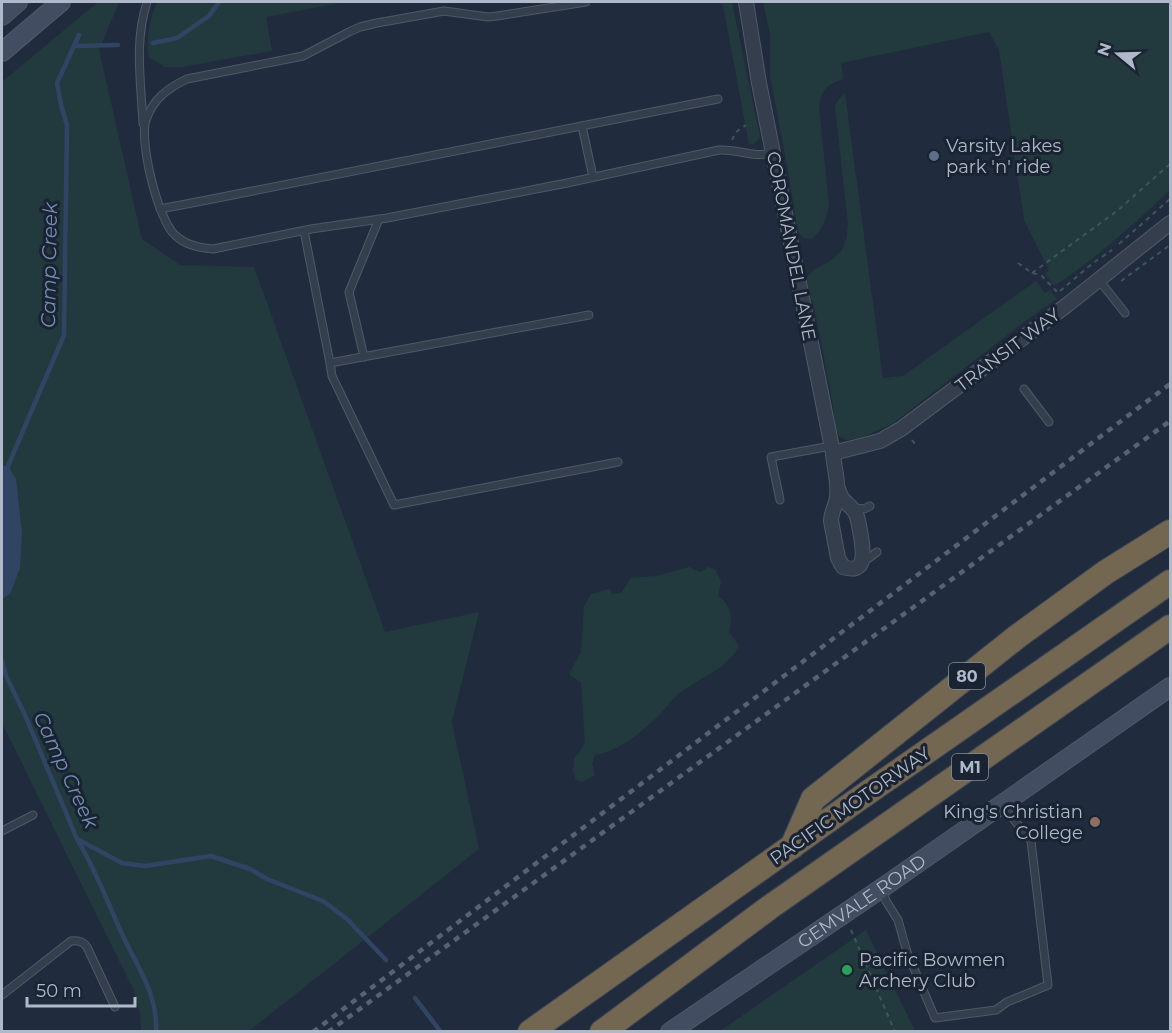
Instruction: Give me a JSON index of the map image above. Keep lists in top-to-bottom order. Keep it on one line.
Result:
{"streets":{"highway":["80","M1","PACIFIC MOTORWAY"],"main road":["GEMVALE ROAD"],"street":["COROMANDEL LANE","TRANSIT WAY"]},"crossings":[["COROMANDEL LANE","TRANSIT WAY"],["80","PACIFIC MOTORWAY"]],"water":["Camp Creek"],"places":["Varsity Lakes park 'n' ride","King's Christian College","Pacific Bowmen Archery Club"],"scale_bar":"50 m","north":"left"}
